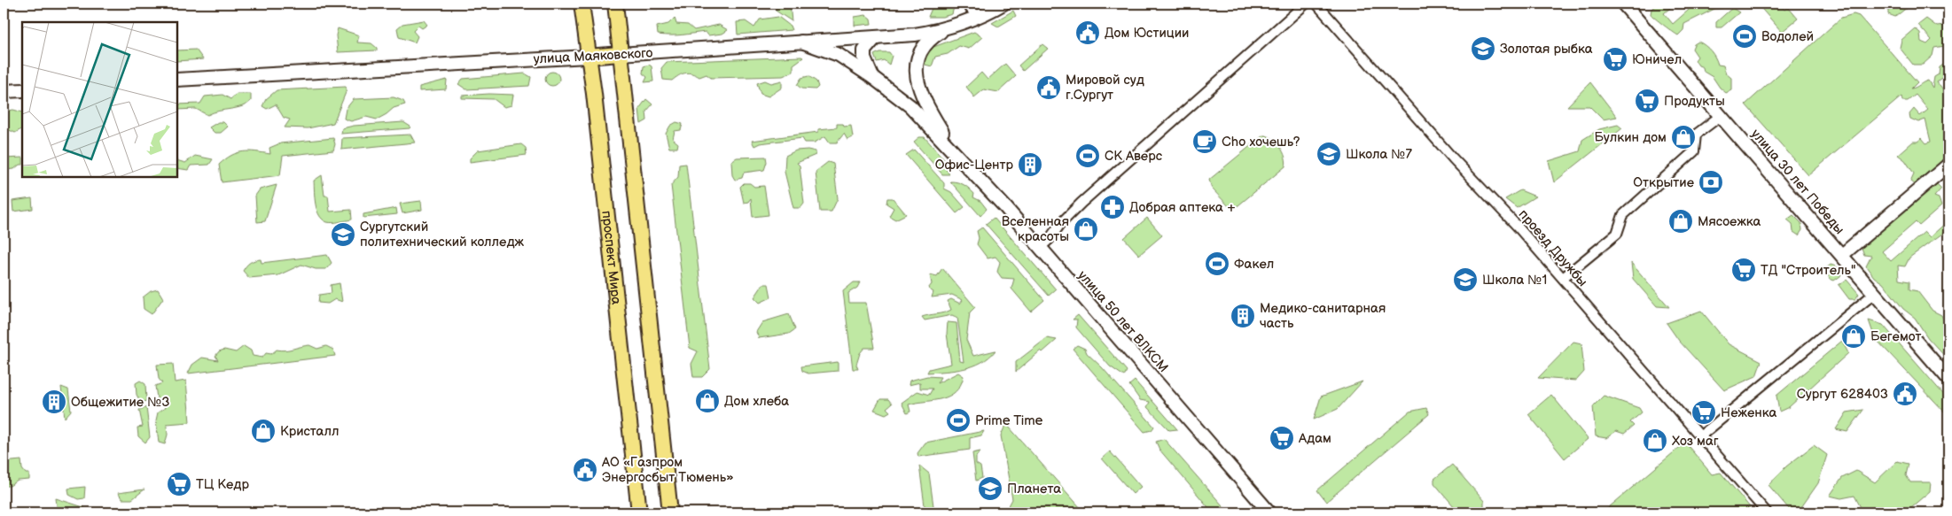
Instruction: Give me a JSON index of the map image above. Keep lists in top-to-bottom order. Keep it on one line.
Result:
{"streets":{"main road":["улица Маяковского","улица 30 лет Победы","проспект Мира","улица 50 лет ВЛКСМ"],"street":["проезд Дружбы"]},"crossings":[["улица Маяковского","проспект Мира"],["улица Маяковского","улица 50 лет ВЛКСМ"]],"places":{"public building":["Дом Юстиции","Мировой суд г.Сургут","Сургут 628403","АО «Газпром Энергосбыт Тюмень»"],"sports":["Водолей","СК Аверс","Факел","Prime Time"],"school or university":["Золотая рыбка","Школа №7","Сургутский политехнический колледж","Школа №1","Планета"],"supermarket":["Юничел","Продукты","ТД \"Строитель\"","Неженка","Адам","ТЦ Кедр"],"shop":["Булкин дом","Мясоежка","Вселенная красоты","Бегемот","Дом хлеба","Кристалл","Хоз маг"],"cafe":["Cho хочешь?"],"building":["Офис-Центр","Медико-санитарная часть","Общежитие №3"],"bank":["Открытие"],"pharmacy":["Добрая аптека +"]}}
